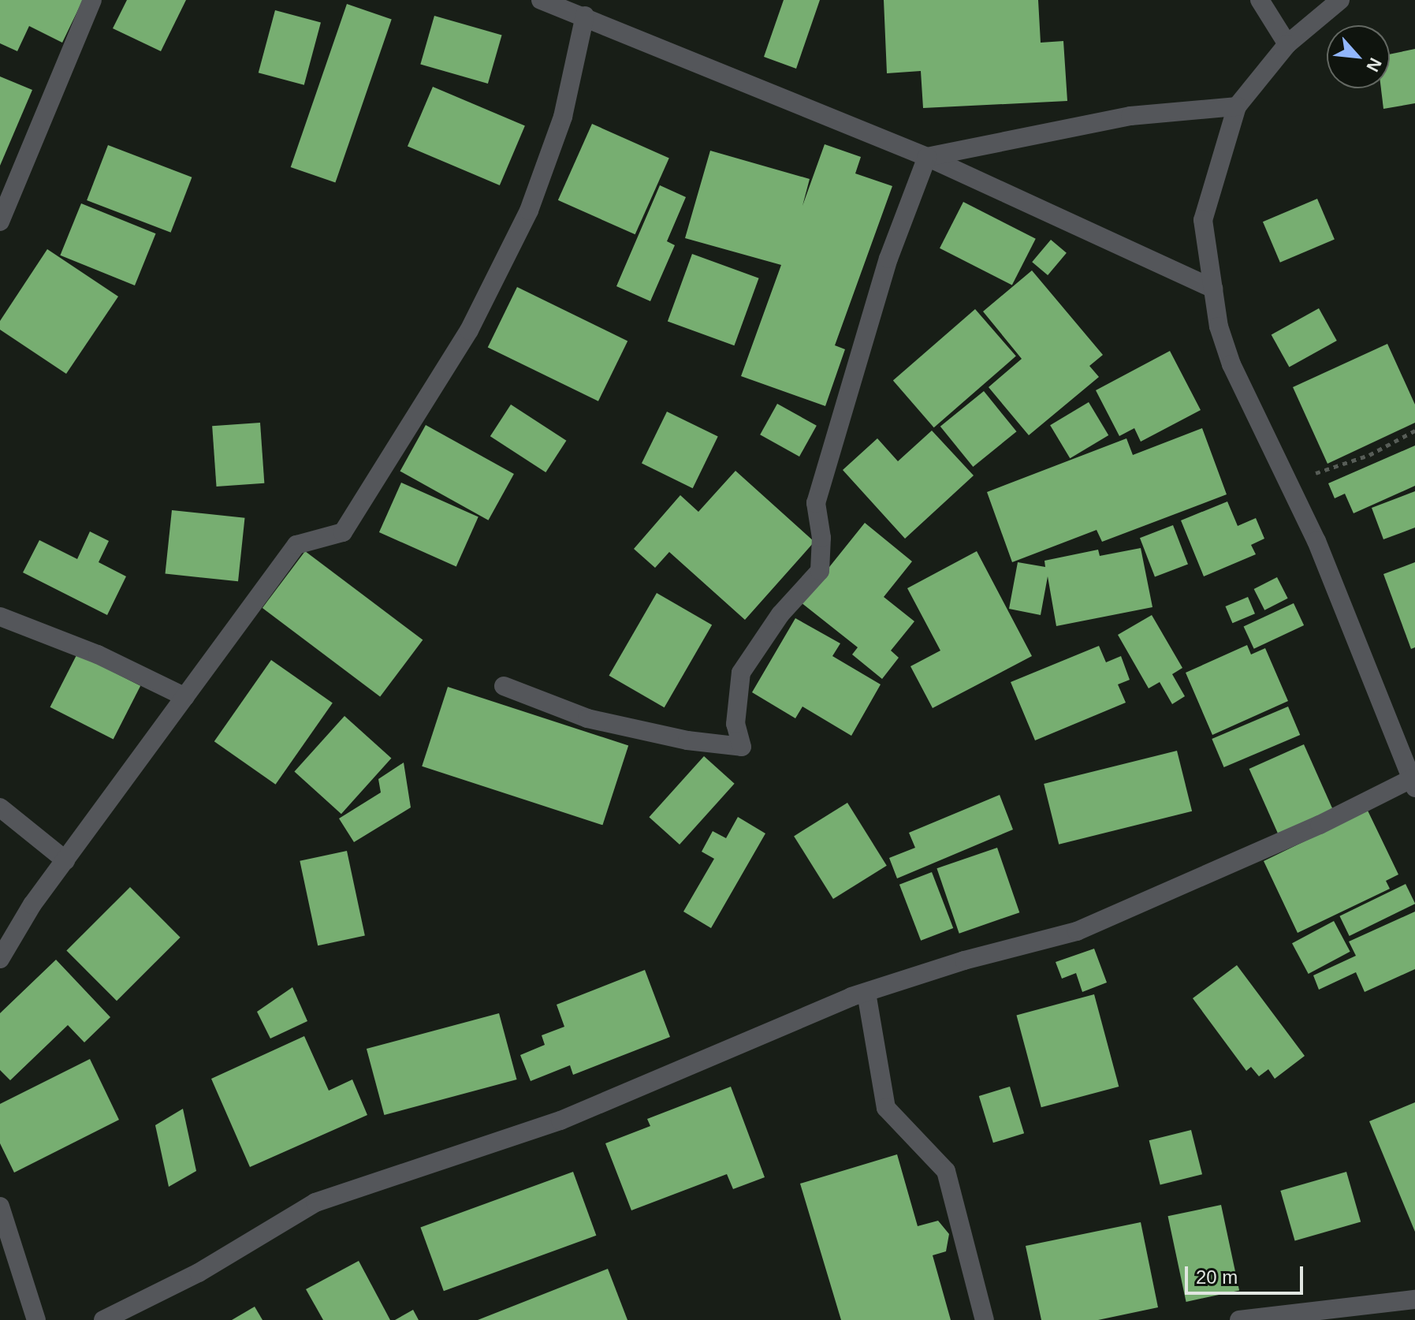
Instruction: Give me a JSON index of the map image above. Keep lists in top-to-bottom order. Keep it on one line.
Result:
{"scale_bar":"20 m","north":"bottom right"}
